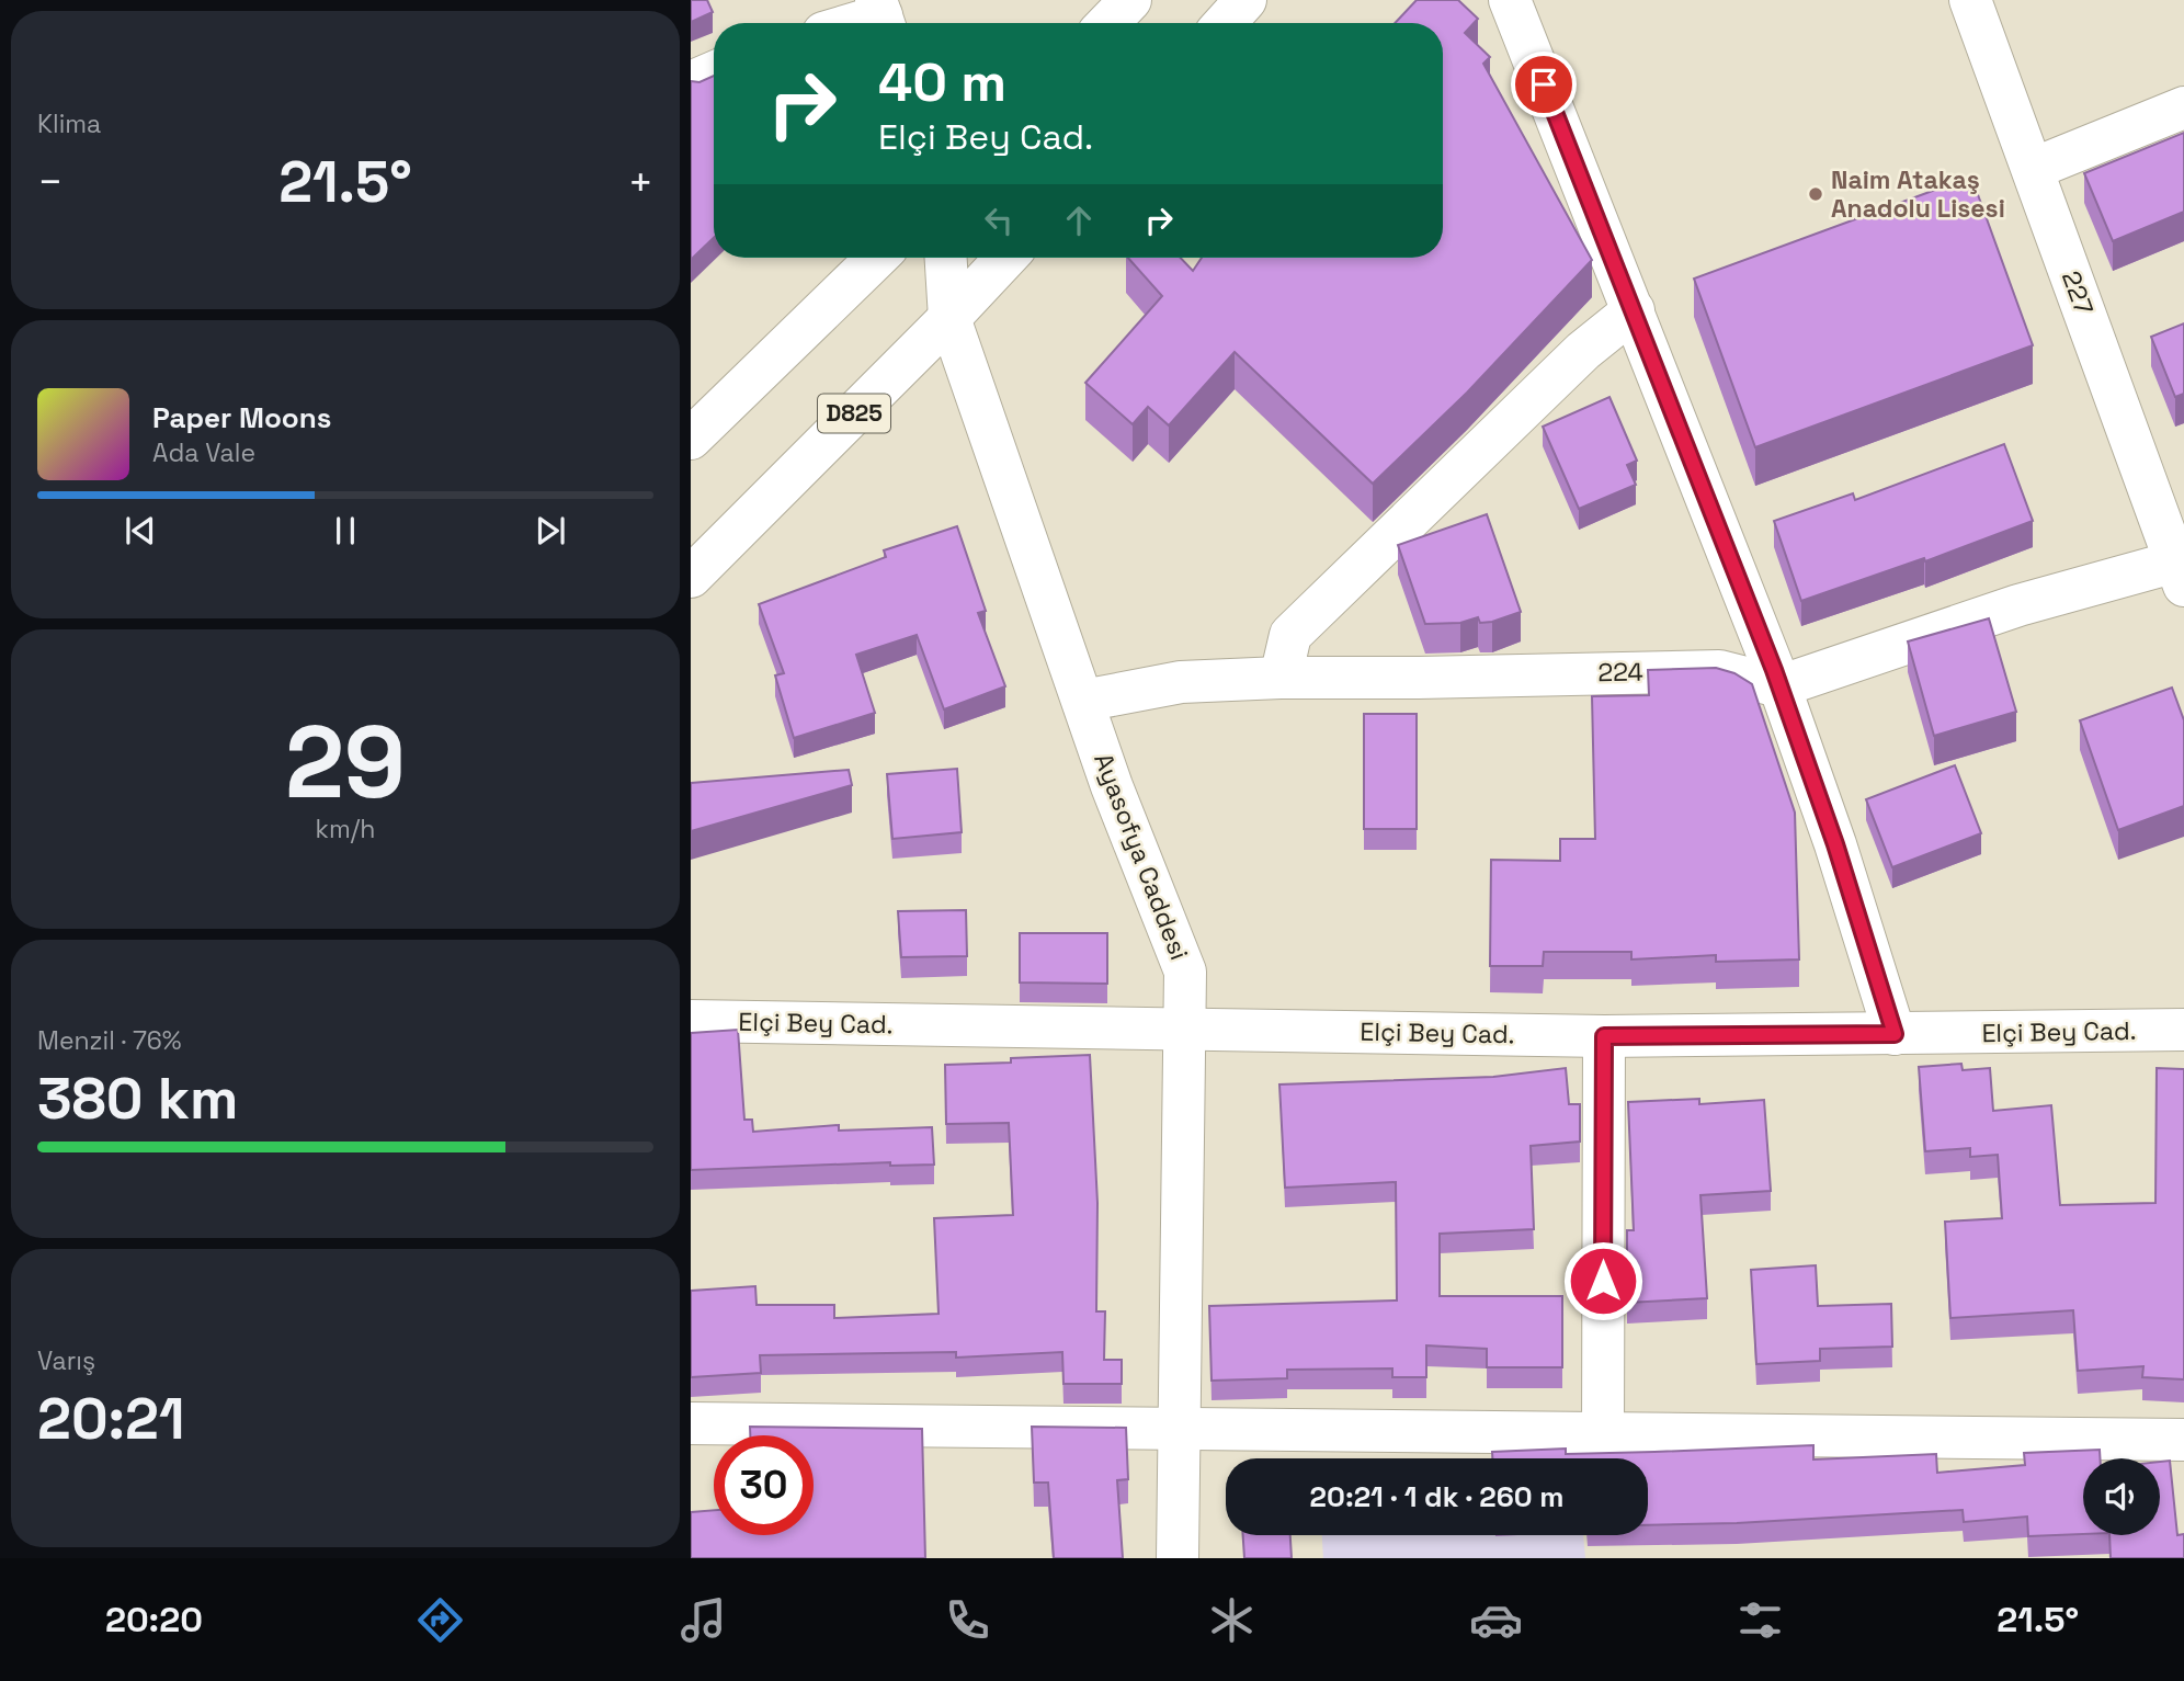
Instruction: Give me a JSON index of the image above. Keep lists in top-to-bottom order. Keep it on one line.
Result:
{"streets":{"main road":["227","D825","224","Ayasofya Caddesi","Elçi Bey Cad."]},"crossings":[["D825","Ayasofya Caddesi"],["224","Ayasofya Caddesi"],["Ayasofya Caddesi","Elçi Bey Cad."]],"places":["Naim Atakaş Anadolu Lisesi"],"page":{"tile":["Klima",["29","km/h"],["Menzil · 76%","380 km"],["Varış","20:21"]],"turn":["40 m","Elçi Bey Cad."],"heat":["−","21.5°","+"],"song":["Paper Moons","Ada Vale"],"limit":"30","trip":"20:21 · 1 dk · 260 m","tabs":["20:20","21.5°"]}}
